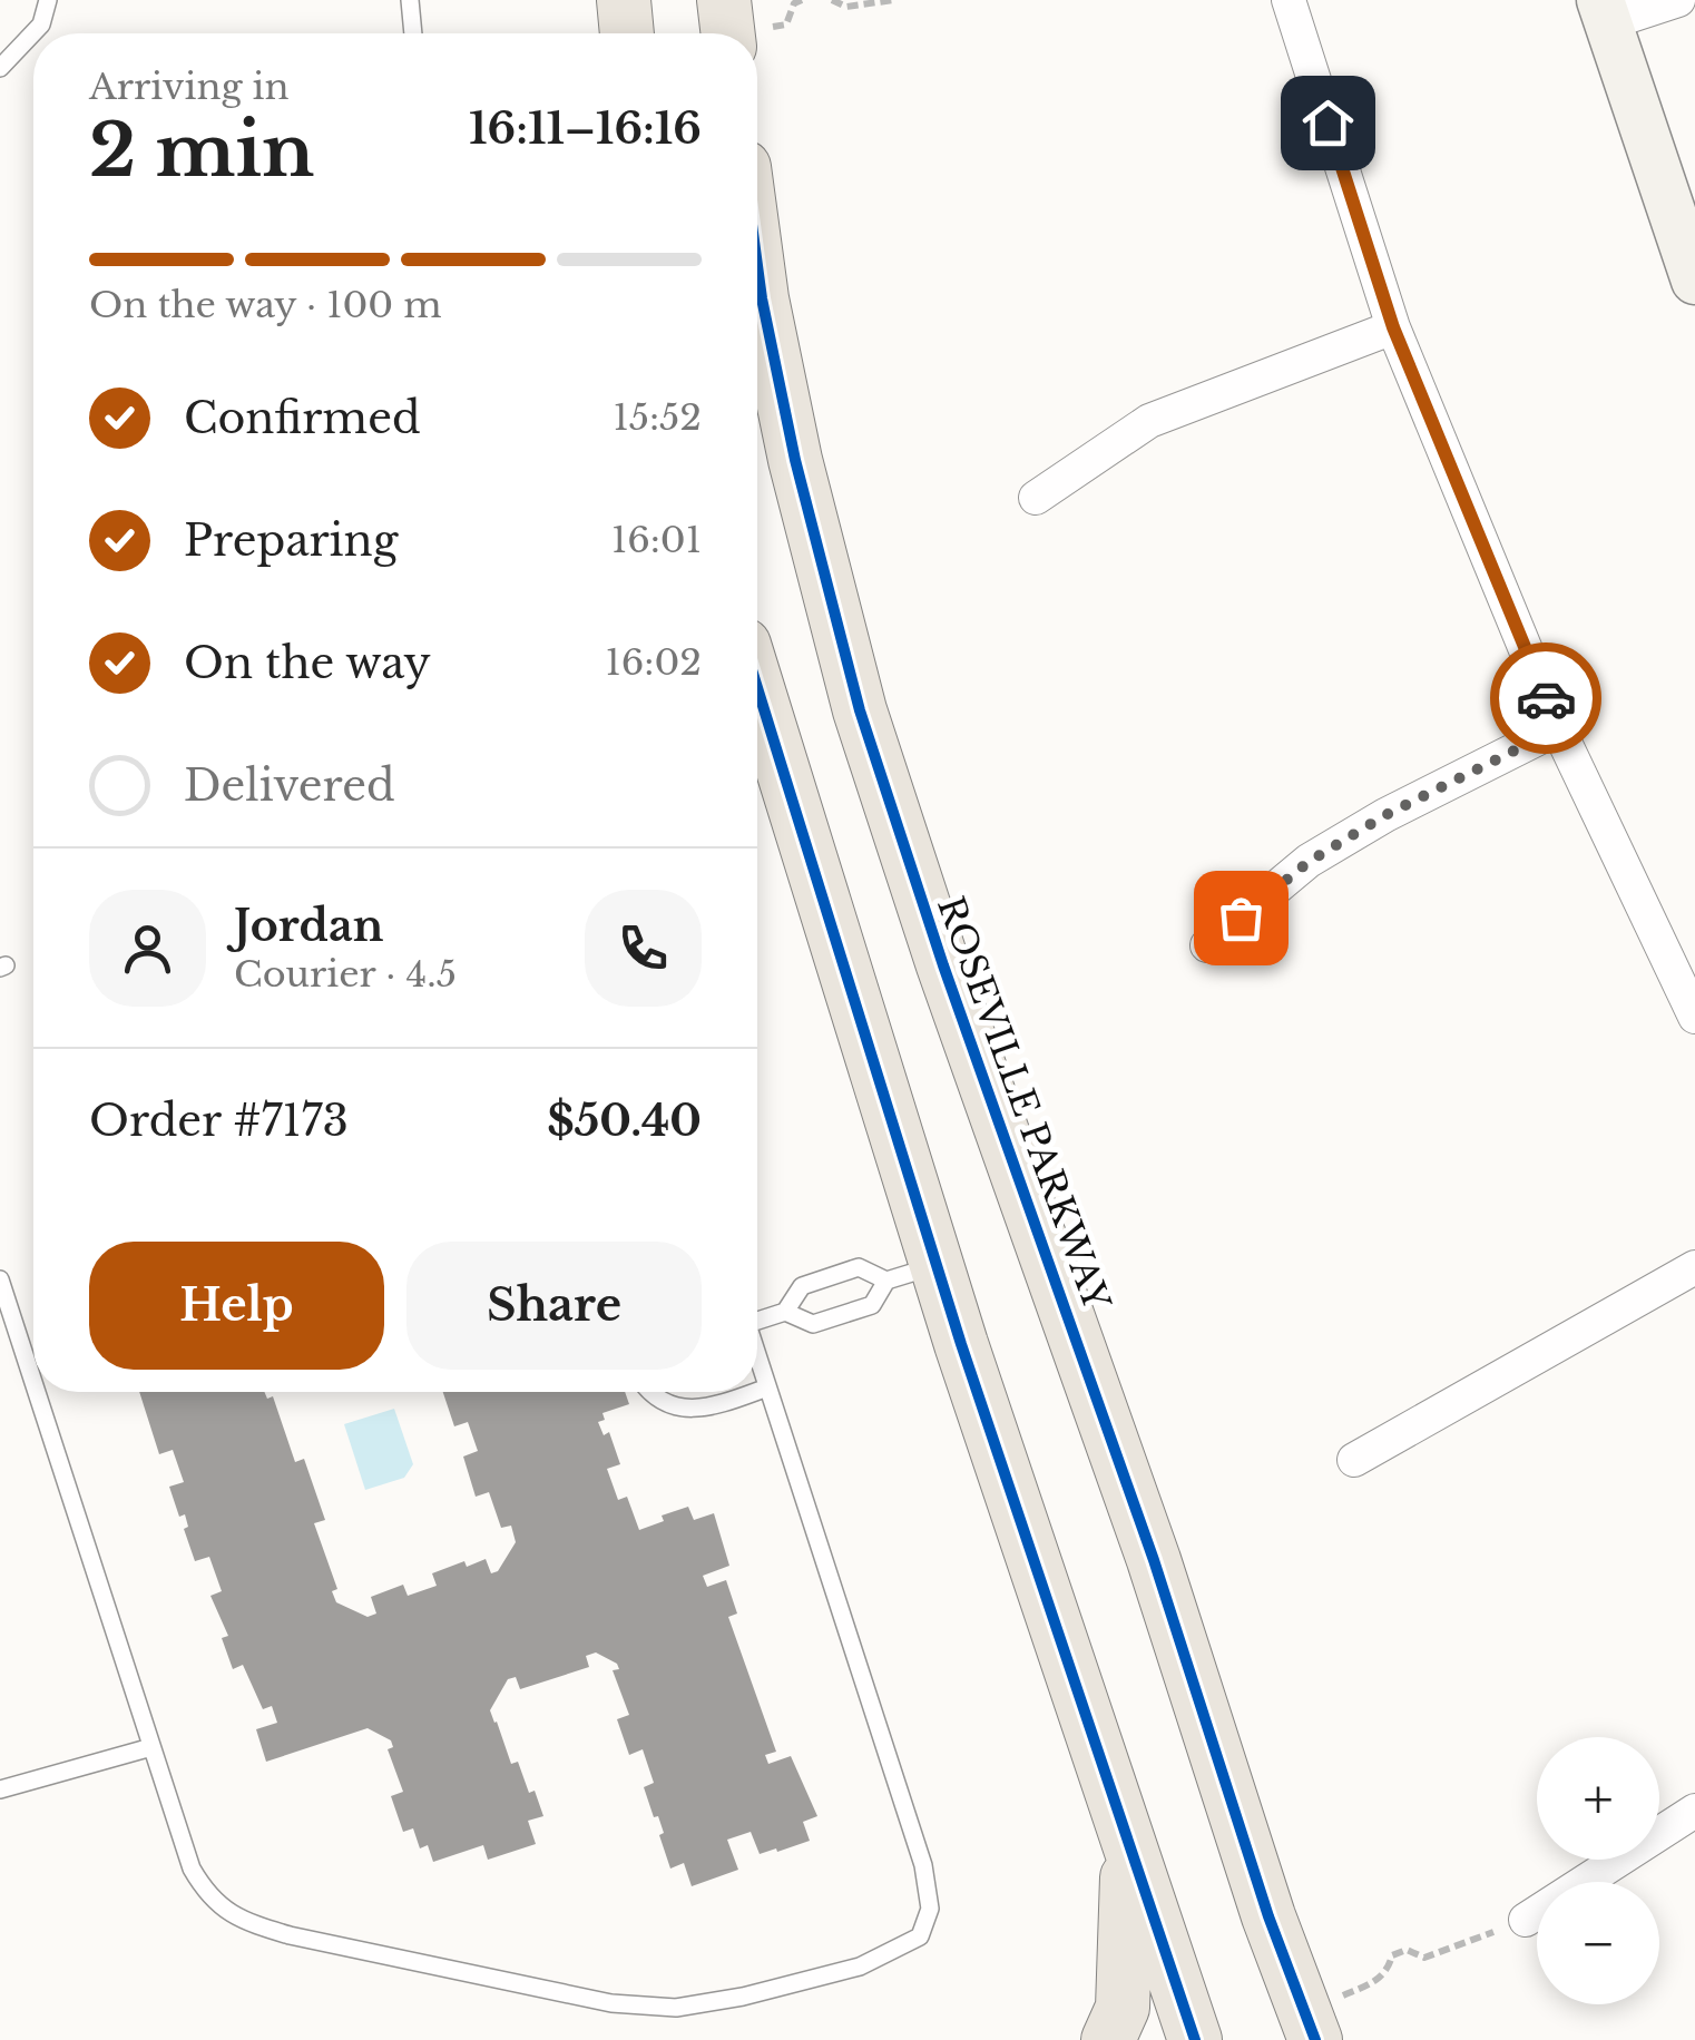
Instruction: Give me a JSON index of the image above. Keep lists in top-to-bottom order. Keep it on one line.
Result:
{"streets":{"main road":["ROSEVILLE PARKWAY"]},"page":{"heading":["2 min","Arriving in","16:11–16:16"],"panel":["Jordan","Courier · 4.5","Order #7173","$50.40"],"bar":"On the way · 100 m","list":[["Confirmed","15:52"],["Preparing","16:01"],["On the way","16:02"],"Delivered"],"buttons":["Help","Share"],"map_buttons":["+","−"]}}
